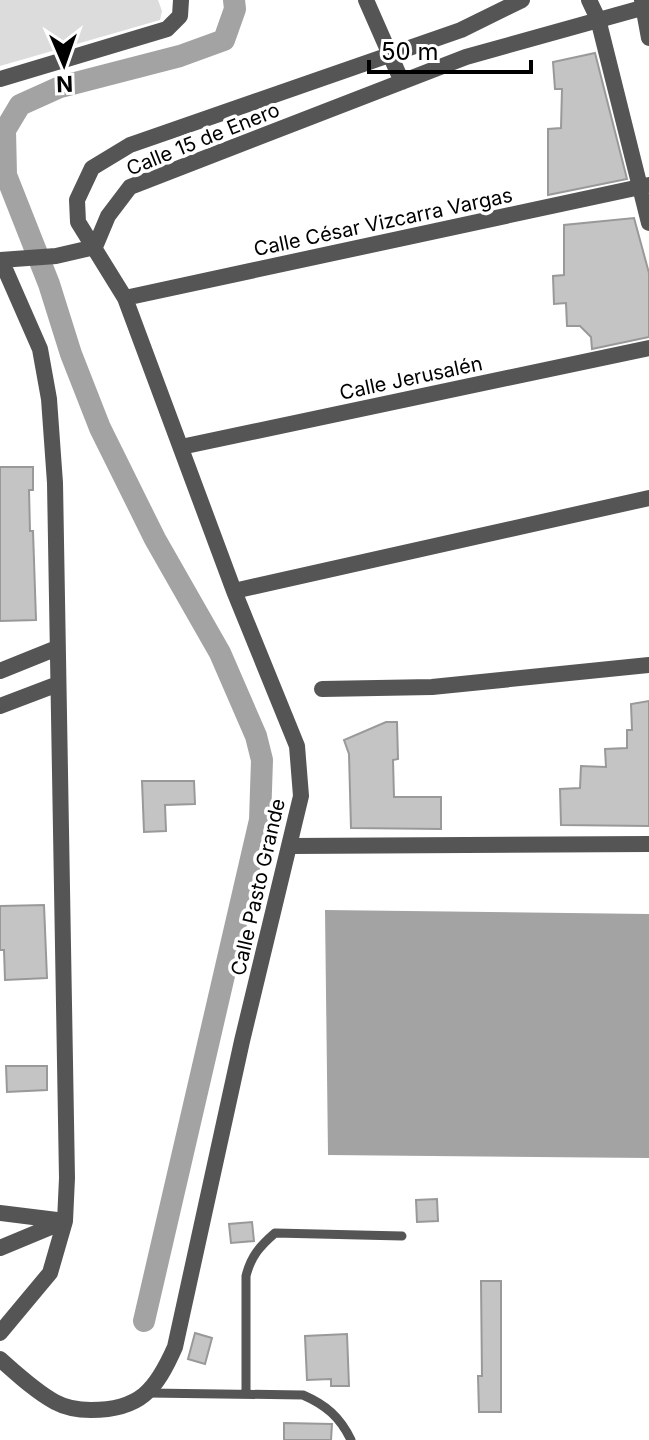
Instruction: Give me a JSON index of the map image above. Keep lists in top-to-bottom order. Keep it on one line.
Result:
{"streets":{"street":["Calle 15 de Enero","Calle César Vizcarra Vargas","Calle Jerusalén","Calle Pasto Grande"]},"crossings":[["Calle 15 de Enero","Calle Pasto Grande"],["Calle César Vizcarra Vargas","Calle Pasto Grande"],["Calle Jerusalén","Calle Pasto Grande"]],"scale_bar":"50 m","north":"bottom"}
